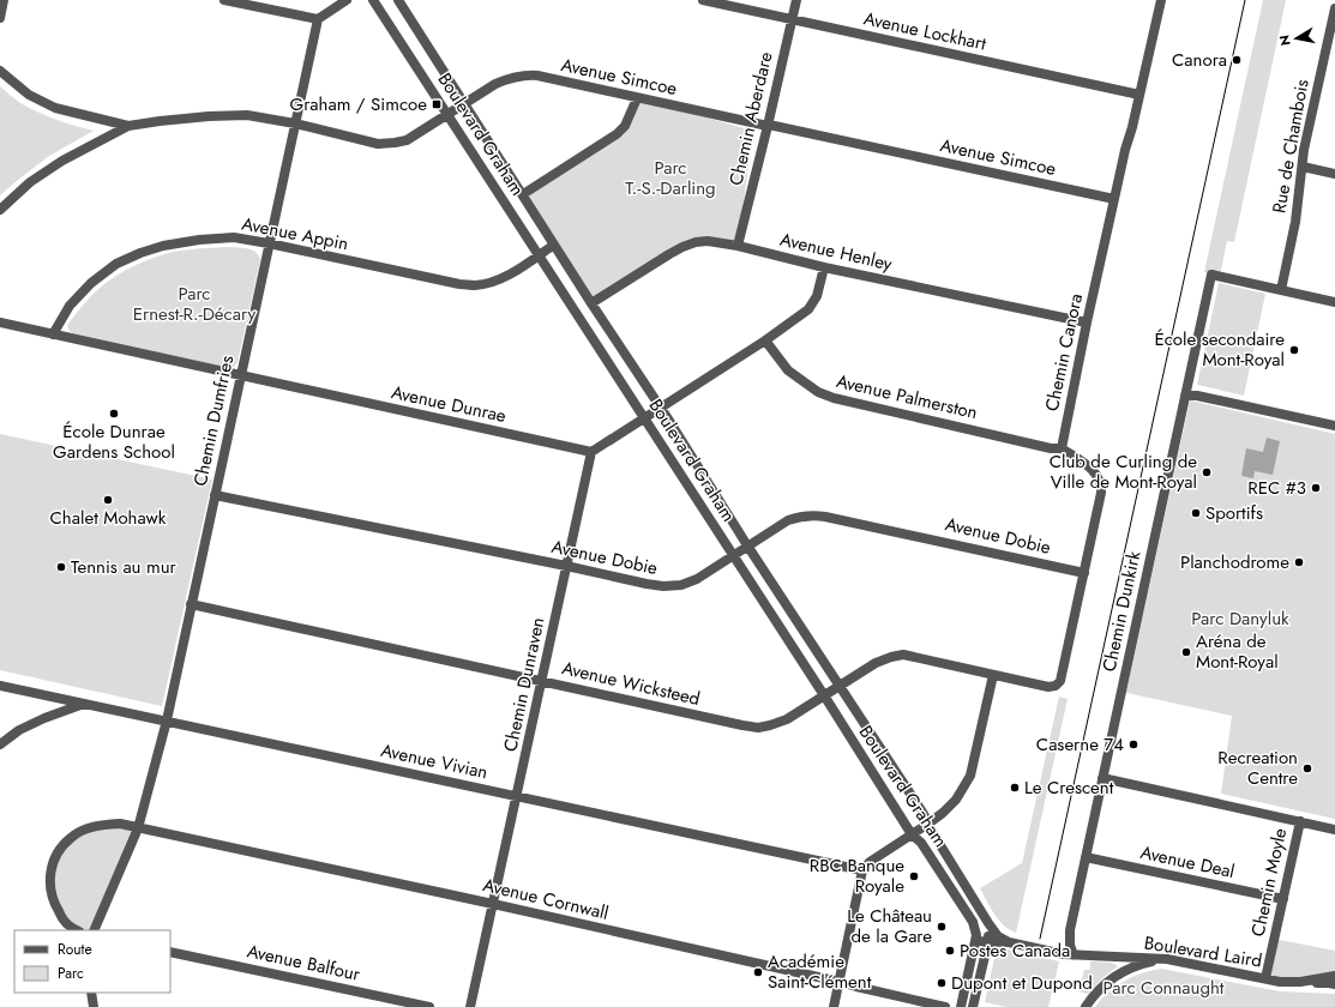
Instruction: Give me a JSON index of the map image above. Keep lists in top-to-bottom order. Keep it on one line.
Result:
{"streets":{"street":["Avenue Lockhart","Avenue Simcoe","Chemin Aberdare","Boulevard Graham","Rue de Chambois","Avenue Appin","Avenue Henley","Chemin Canora","Avenue Palmerston","Avenue Dunrae","Chemin Dumfries","Avenue Dobie","Chemin Dunkirk","Avenue Wicksteed","Chemin Dunraven","Avenue Vivian","Avenue Deal","Chemin Moyle","Avenue Cornwall","Boulevard Laird","Avenue Balfour"]},"crossings":[["Avenue Lockhart","Chemin Aberdare"],["Avenue Lockhart","Chemin Canora"],["Avenue Simcoe","Chemin Aberdare"],["Avenue Simcoe","Boulevard Graham"],["Avenue Simcoe","Chemin Canora"],["Avenue Simcoe","Chemin Dumfries"],["Chemin Aberdare","Avenue Henley"],["Boulevard Graham","Avenue Appin"],["Boulevard Graham","Avenue Henley"],["Boulevard Graham","Avenue Dobie"],["Boulevard Graham","Avenue Wicksteed"],["Boulevard Graham","Boulevard Laird"],["Rue de Chambois","Chemin Dunkirk"],["Avenue Appin","Avenue Dunrae"],["Avenue Appin","Chemin Dumfries"],["Avenue Henley","Chemin Canora"],["Chemin Canora","Avenue Palmerston"],["Avenue Dunrae","Chemin Dumfries"],["Avenue Dunrae","Chemin Dunraven"],["Chemin Dumfries","Avenue Dobie"],["Chemin Dumfries","Avenue Wicksteed"],["Chemin Dumfries","Avenue Vivian"],["Chemin Dumfries","Avenue Cornwall"],["Avenue Dobie","Avenue Wicksteed"],["Avenue Dobie","Chemin Dunraven"],["Chemin Dunkirk","Avenue Deal"],["Chemin Dunkirk","Boulevard Laird"],["Avenue Wicksteed","Chemin Dunraven"],["Chemin Dunraven","Avenue Vivian"],["Chemin Dunraven","Avenue Cornwall"],["Avenue Deal","Chemin Moyle"],["Chemin Moyle","Boulevard Laird"]],"parks":["Parc T.-S.-Darling","Parc Ernest-R.-Décary","Parc Danyluk","Parc Connaught"],"places":{"other":["Canora","École secondaire Mont-Royal","École Dunrae Gardens School","Club de Curling de Ville de Mont-Royal","REC #3","Chalet Mohawk","Sportifs","Planchodrome","Tennis au mur","Aréna de Mont-Royal","Caserne 74","Recreation Centre","Le Crescent","RBC Banque Royale","Le Château de la Gare","Postes Canada","Académie Saint-Clément","Dupont et Dupond"],"transit":["Graham / Simcoe"]},"legend":["Route","Parc"],"north":"left"}
